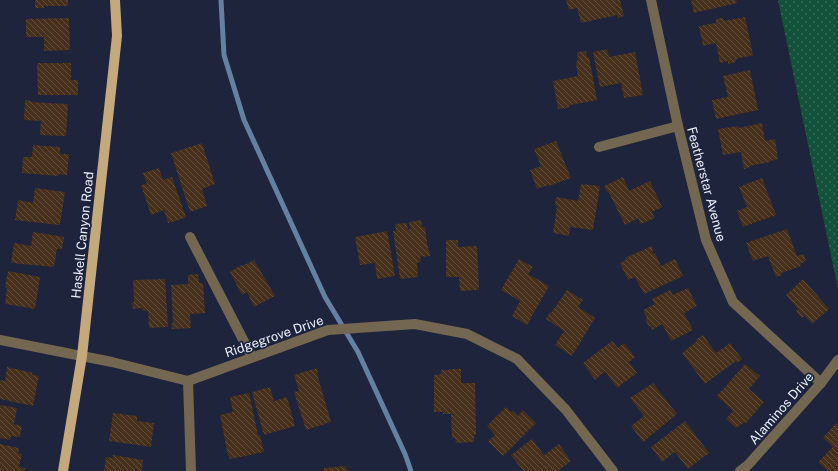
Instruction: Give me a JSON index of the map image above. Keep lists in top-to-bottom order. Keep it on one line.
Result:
{"streets":{"main road":["Haskell Canyon Road"],"street":["Featherstar Avenue","Ridgegrove Drive","Alaminos Drive"]},"crossings":[["Featherstar Avenue","Alaminos Drive"]]}
